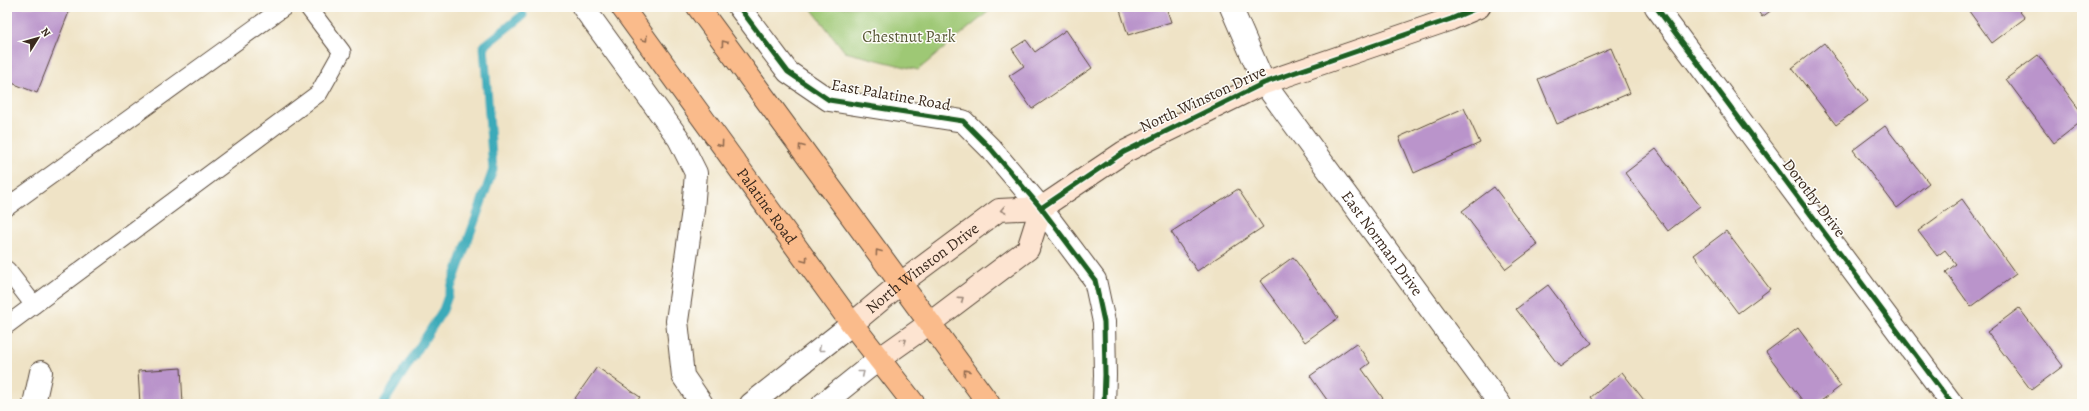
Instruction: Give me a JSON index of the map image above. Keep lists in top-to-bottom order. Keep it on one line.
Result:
{"streets":{"main road":["Palatine Road"],"street":["East Palatine Road","North Winston Drive","Dorothy Drive","East Norman Drive"]},"crossings":[["East Palatine Road","North Winston Drive"],["North Winston Drive","Palatine Road"],["North Winston Drive","East Norman Drive"]],"parks":["Chestnut Park"],"north":"top right"}
